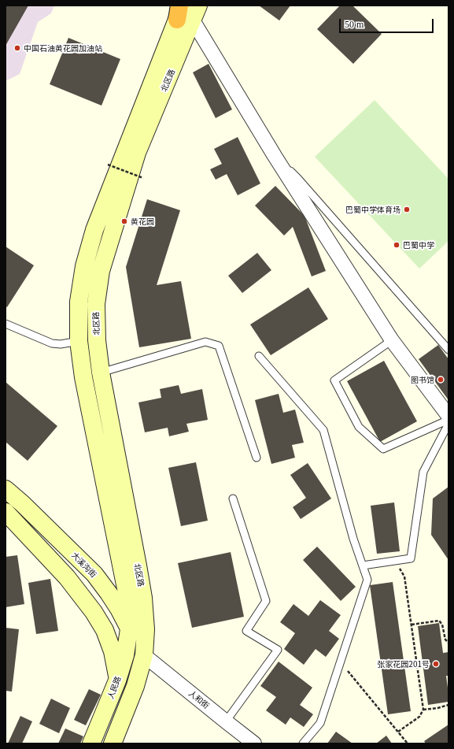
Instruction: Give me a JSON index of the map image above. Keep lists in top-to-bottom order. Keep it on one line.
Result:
{"streets":{"main road":["北区路","大溪沟街","人民路"],"street":["人和街"]},"crossings":[["北区路","大溪沟街"],["北区路","人和街"],["大溪沟街","人民路"],["大溪沟街","人和街"]],"places":["中国石油黄花园加油站","巴蜀中学体育场","黄花园","巴蜀中学","图书馆","张家花园201号"],"scale_bar":"50 m"}
